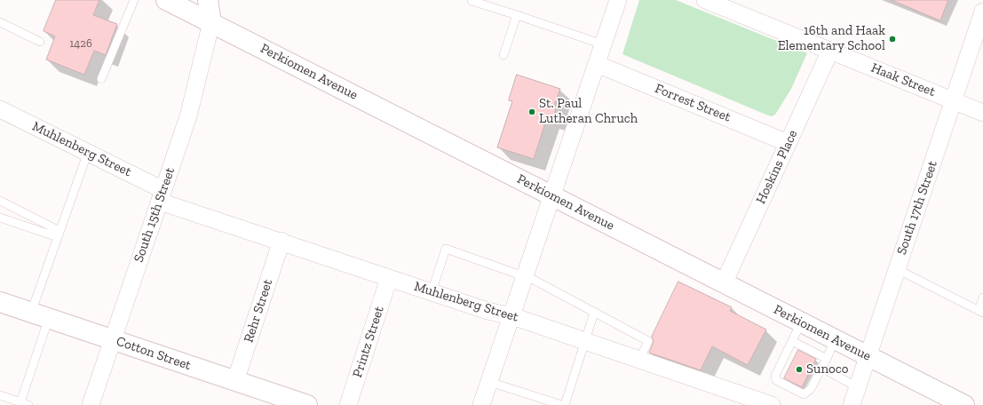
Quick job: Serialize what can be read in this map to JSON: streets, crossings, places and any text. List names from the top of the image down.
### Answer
{
  "streets": {
    "main road": ["Perkiomen Avenue", "Cotton Street"],
    "street": [
      "Haak Street",
      "Forrest Street",
      "Muhlenberg Street",
      "Hoskins Place",
      "South 17th Street",
      "South 15th Street",
      "Rehr Street",
      "Printz Street"
    ]
  },
  "crossings": [
    ["Perkiomen Avenue", "Hoskins Place"],
    ["Perkiomen Avenue", "South 17th Street"],
    ["Perkiomen Avenue", "South 15th Street"],
    ["Haak Street", "Hoskins Place"],
    ["Haak Street", "South 17th Street"],
    ["Forrest Street", "Hoskins Place"],
    ["Muhlenberg Street", "South 15th Street"],
    ["Muhlenberg Street", "Rehr Street"],
    ["Muhlenberg Street", "Printz Street"],
    ["South 15th Street", "Cotton Street"],
    ["Rehr Street", "Cotton Street"]
  ],
  "places": ["16th and Haak Elementary School", "St. Paul Lutheran Chruch", "Sunoco"],
  "house_numbers": ["1426"]
}
